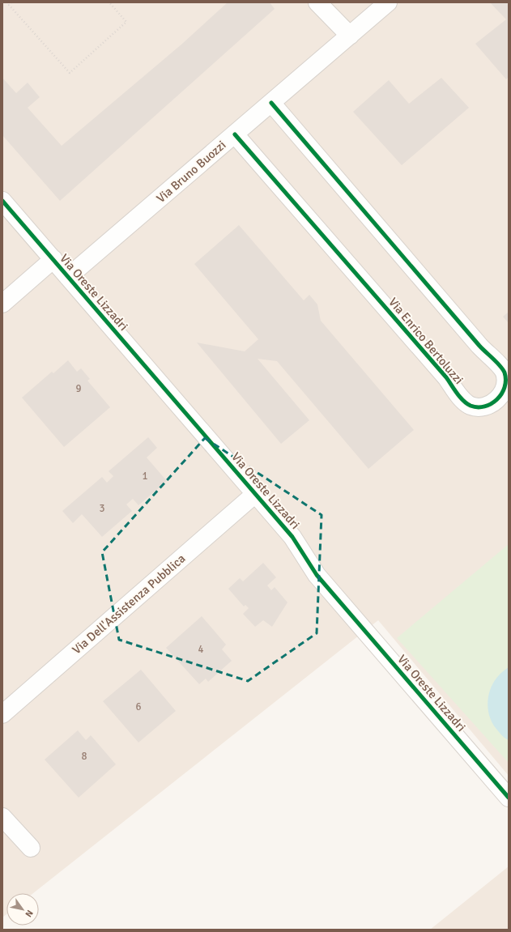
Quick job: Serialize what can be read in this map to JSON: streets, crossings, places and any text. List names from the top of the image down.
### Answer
{
  "streets": {
    "street": [
      "Via Bruno Buozzi",
      "Via Oreste Lizzadri",
      "Via Enrico Bertoluzzi",
      "Via Dell'Assistenza Pubblica"
    ]
  },
  "crossings": [
    ["Via Bruno Buozzi", "Via Oreste Lizzadri"],
    ["Via Bruno Buozzi", "Via Enrico Bertoluzzi"],
    ["Via Oreste Lizzadri", "Via Dell'Assistenza Pubblica"]
  ],
  "house_numbers": [
    "9",
    "1",
    "3",
    "4",
    "6",
    "8"
  ],
  "north": "bottom right"
}
